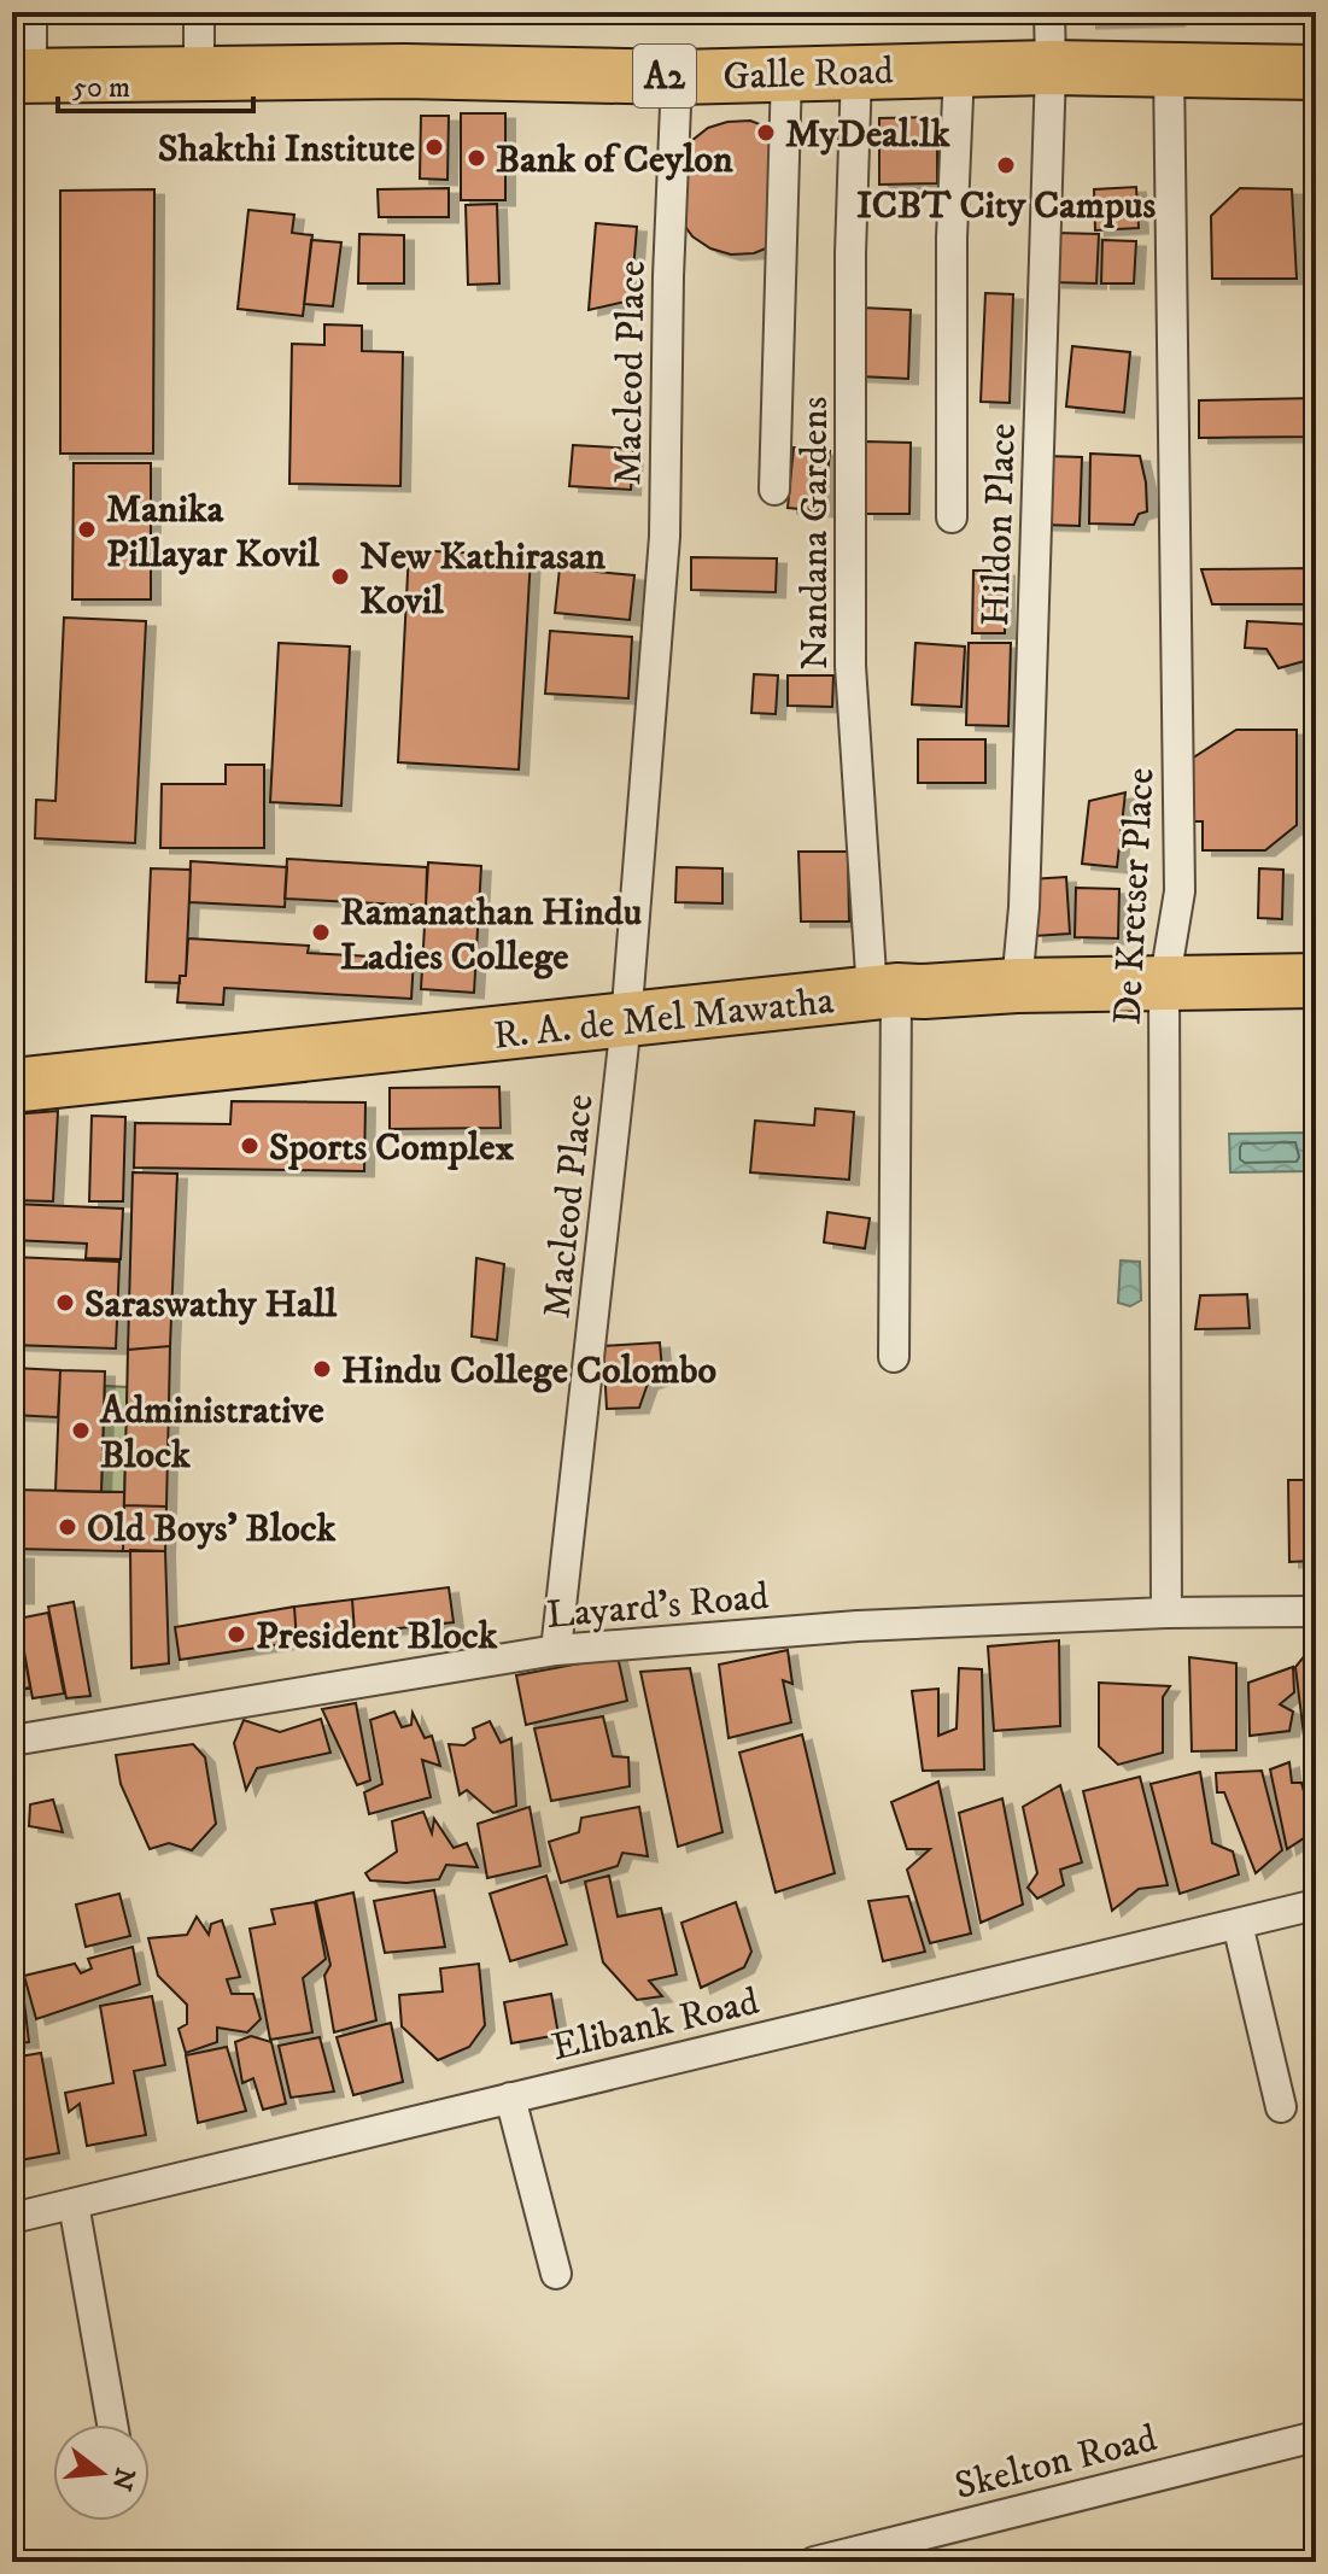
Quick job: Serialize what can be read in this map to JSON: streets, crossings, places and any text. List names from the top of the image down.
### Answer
{
  "streets": {
    "highway": ["Galle Road", "A2", "R. A. de Mel Mawatha"],
    "street": [
      "Macleod Place",
      "Hildon Place",
      "Nandana Gardens",
      "De Kretser Place",
      "Layard's Road",
      "Elibank Road",
      "Skelton Road"
    ]
  },
  "crossings": [
    ["Galle Road", "Macleod Place"],
    ["Galle Road", "Hildon Place"],
    ["Galle Road", "Nandana Gardens"],
    ["Galle Road", "De Kretser Place"],
    ["Macleod Place", "R. A. de Mel Mawatha"],
    ["Macleod Place", "Layard's Road"],
    ["Hildon Place", "R. A. de Mel Mawatha"],
    ["Nandana Gardens", "R. A. de Mel Mawatha"],
    ["De Kretser Place", "R. A. de Mel Mawatha"],
    ["De Kretser Place", "Layard's Road"]
  ],
  "places": [
    "MyDeal.lk",
    "Shakthi Institute",
    "Bank of Ceylon",
    "ICBT City Campus",
    "Manika Pillayar Kovil",
    "New Kathirasan Kovil",
    "Ramanathan Hindu Ladies College",
    "Sports Complex",
    "Saraswathy Hall",
    "Hindu College Colombo",
    "Administrative Block",
    "Old Boys' Block",
    "President Block"
  ],
  "scale_bar": "50 m",
  "north": "right"
}
